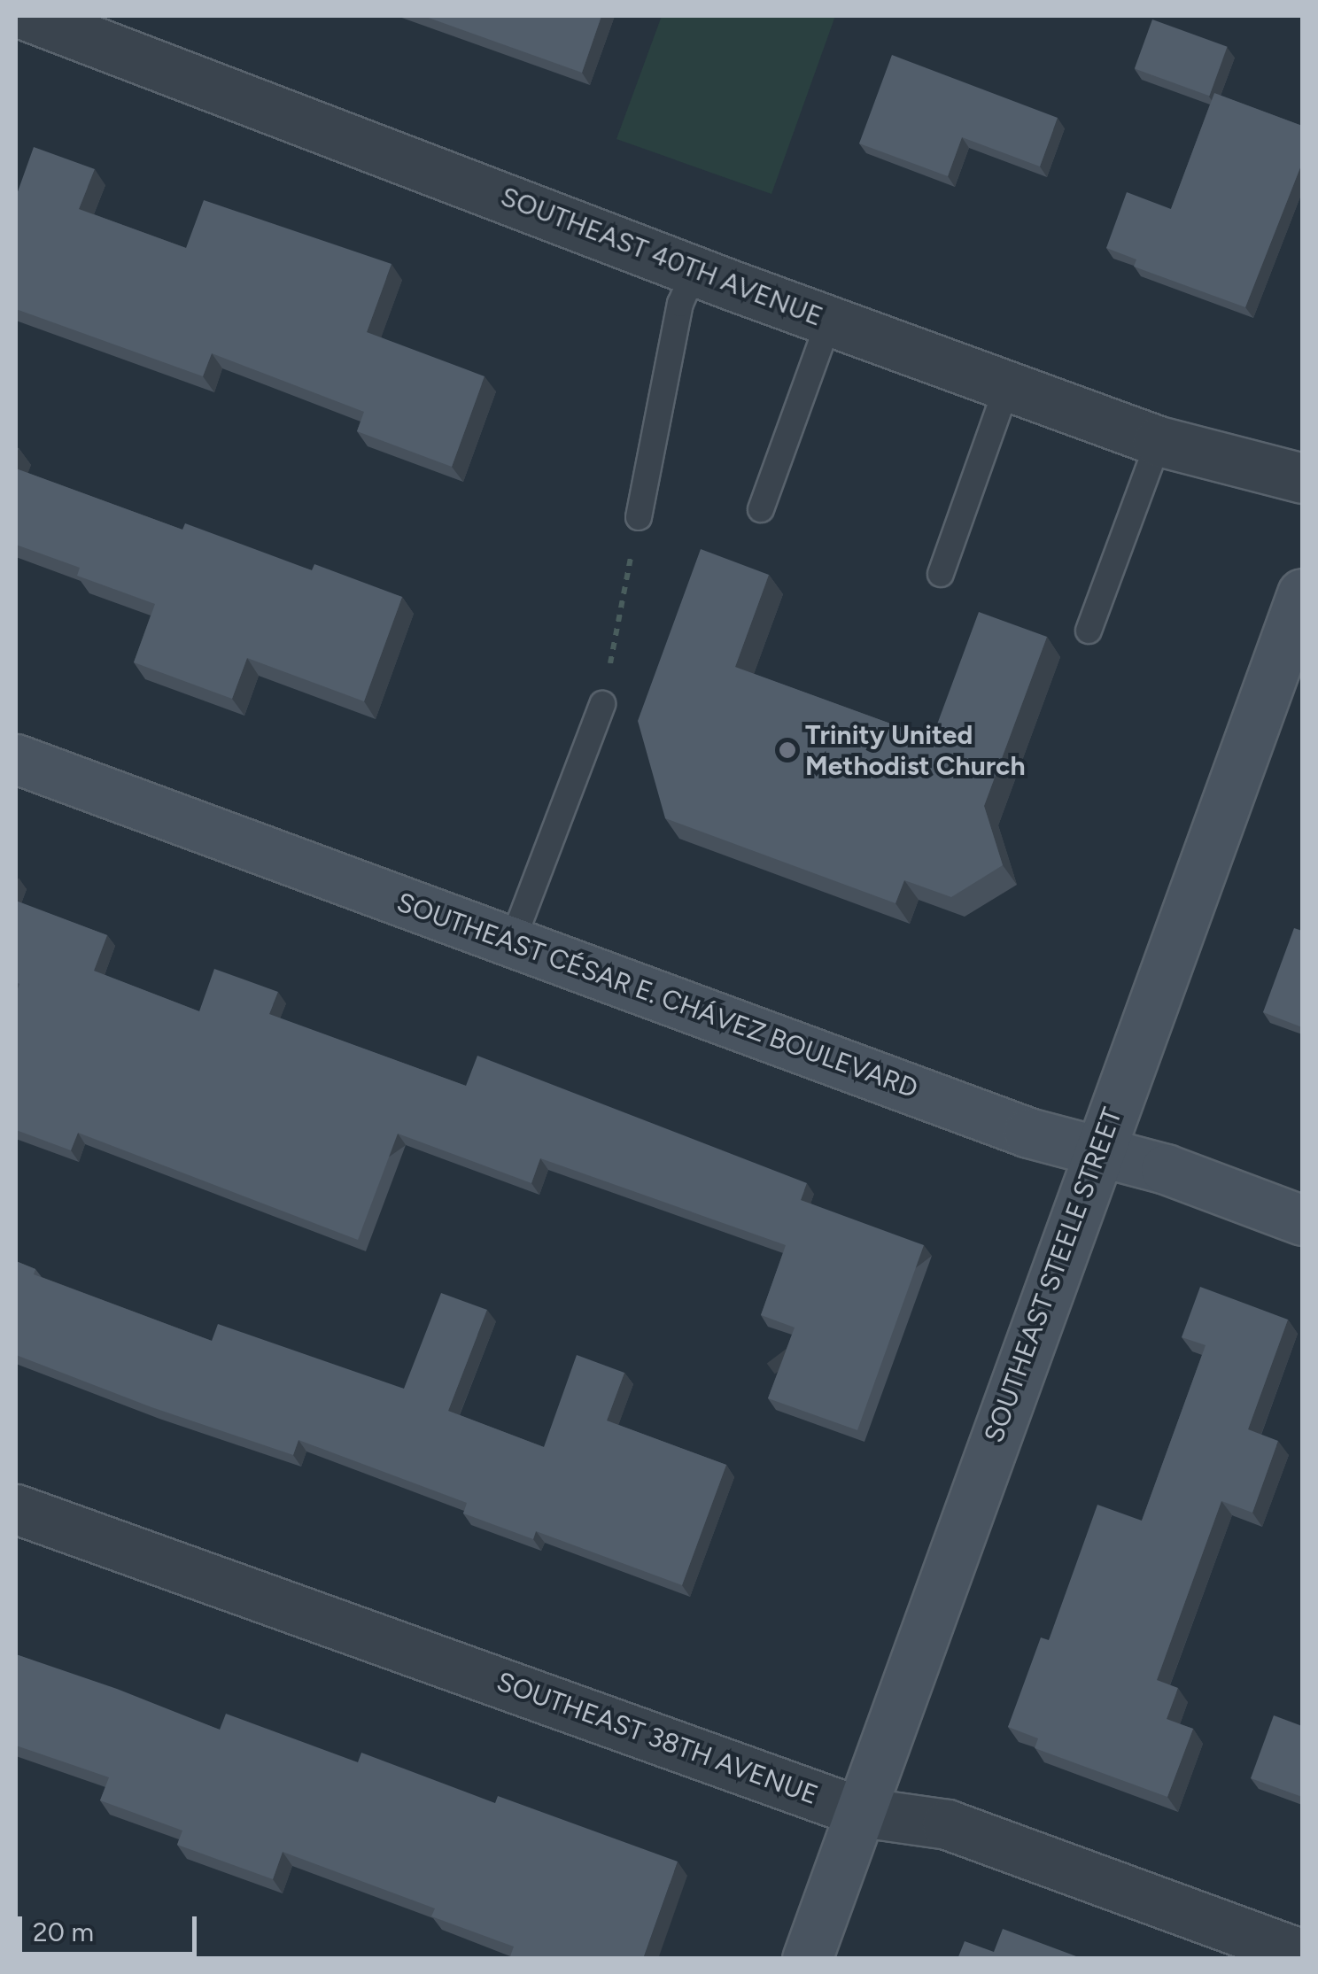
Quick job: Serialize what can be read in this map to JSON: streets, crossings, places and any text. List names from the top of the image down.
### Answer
{
  "streets": {
    "street": [
      "SOUTHEAST 40TH AVENUE",
      "SOUTHEAST CÉSAR E. CHÁVEZ BOULEVARD",
      "SOUTHEAST STEELE STREET",
      "SOUTHEAST 38TH AVENUE"
    ]
  },
  "crossings": [
    ["SOUTHEAST CÉSAR E. CHÁVEZ BOULEVARD", "SOUTHEAST STEELE STREET"],
    ["SOUTHEAST STEELE STREET", "SOUTHEAST 38TH AVENUE"]
  ],
  "places": ["Trinity United Methodist Church"],
  "scale_bar": "20 m"
}
